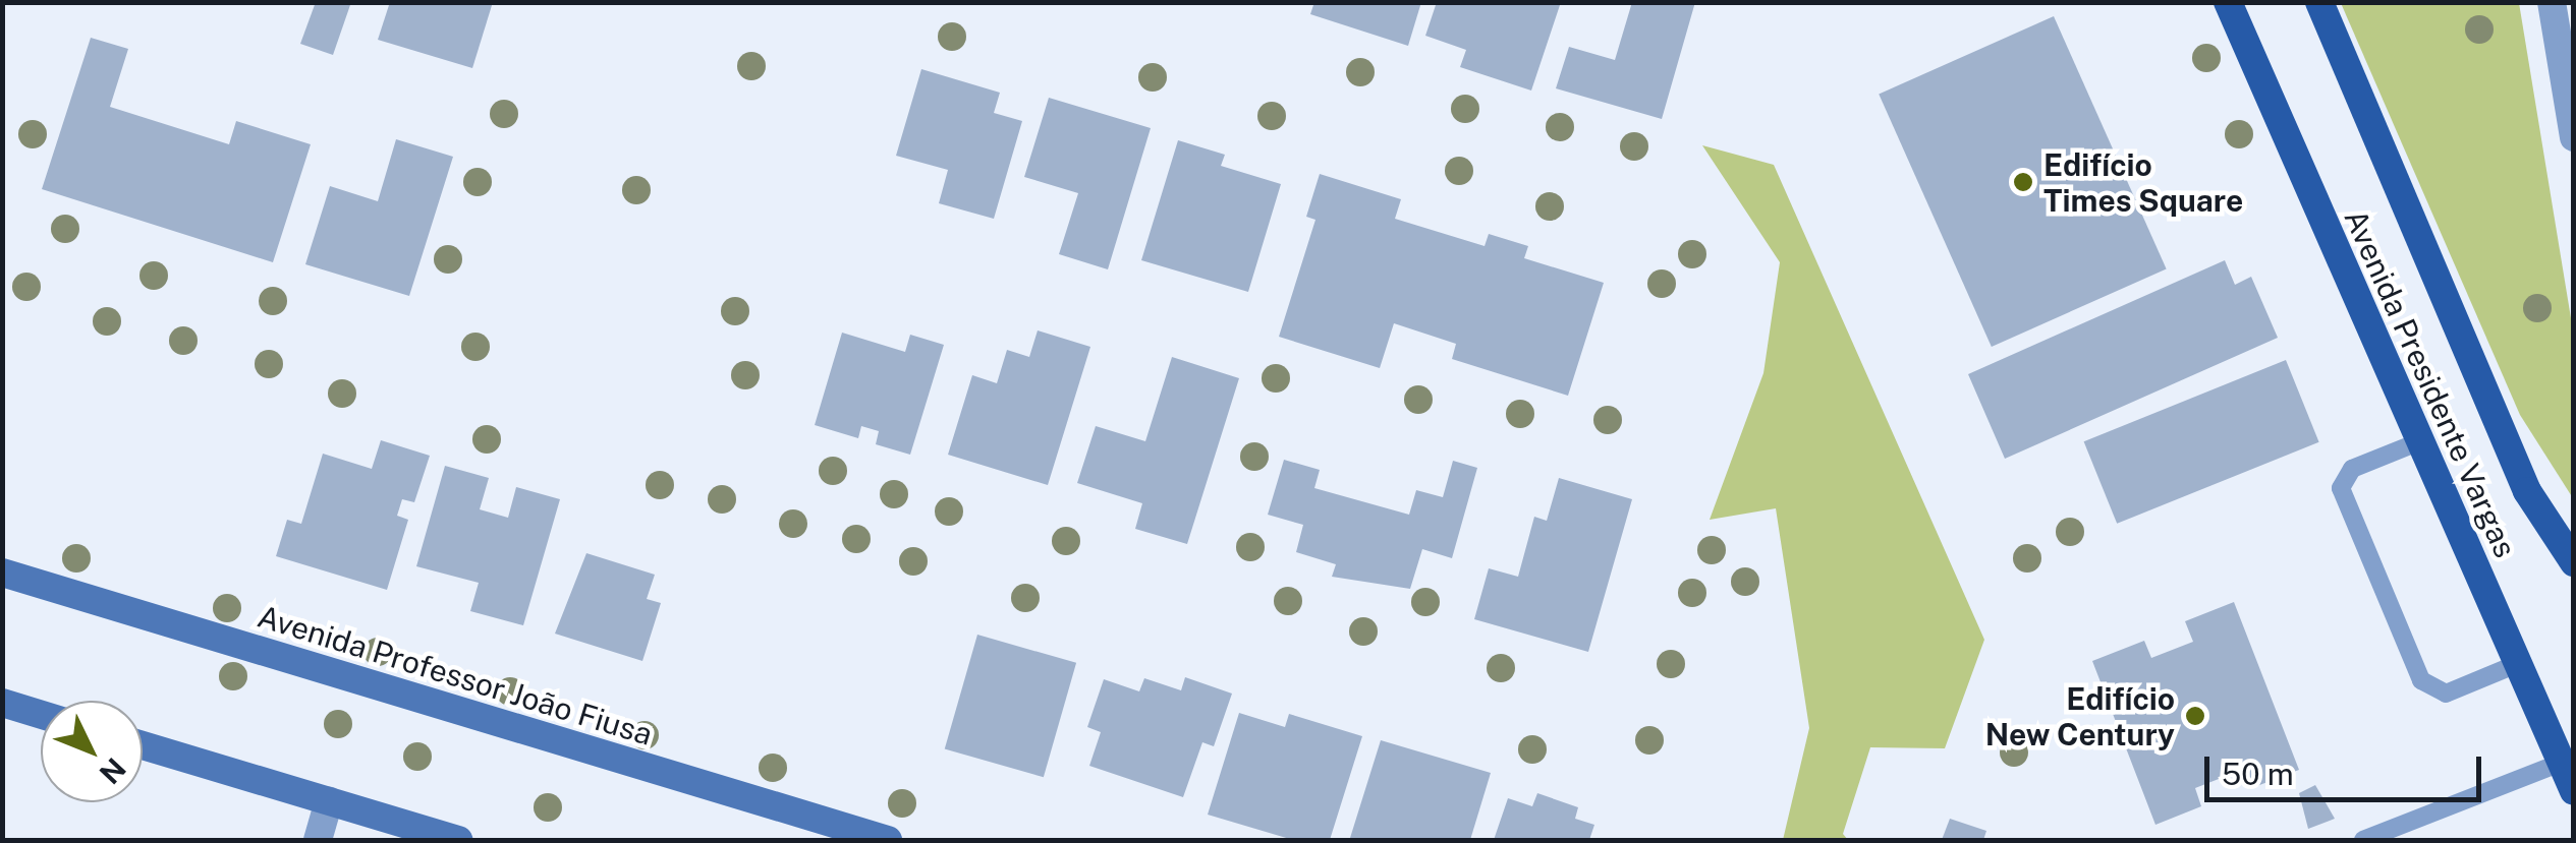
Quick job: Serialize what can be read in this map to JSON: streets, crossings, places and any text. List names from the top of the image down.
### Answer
{
  "streets": {
    "main road": ["Avenida Presidente Vargas", "Avenida Professor João Fiusa"]
  },
  "places": ["Edifício Times Square", "Edifício New Century"],
  "scale_bar": "50 m",
  "north": "bottom right"
}
